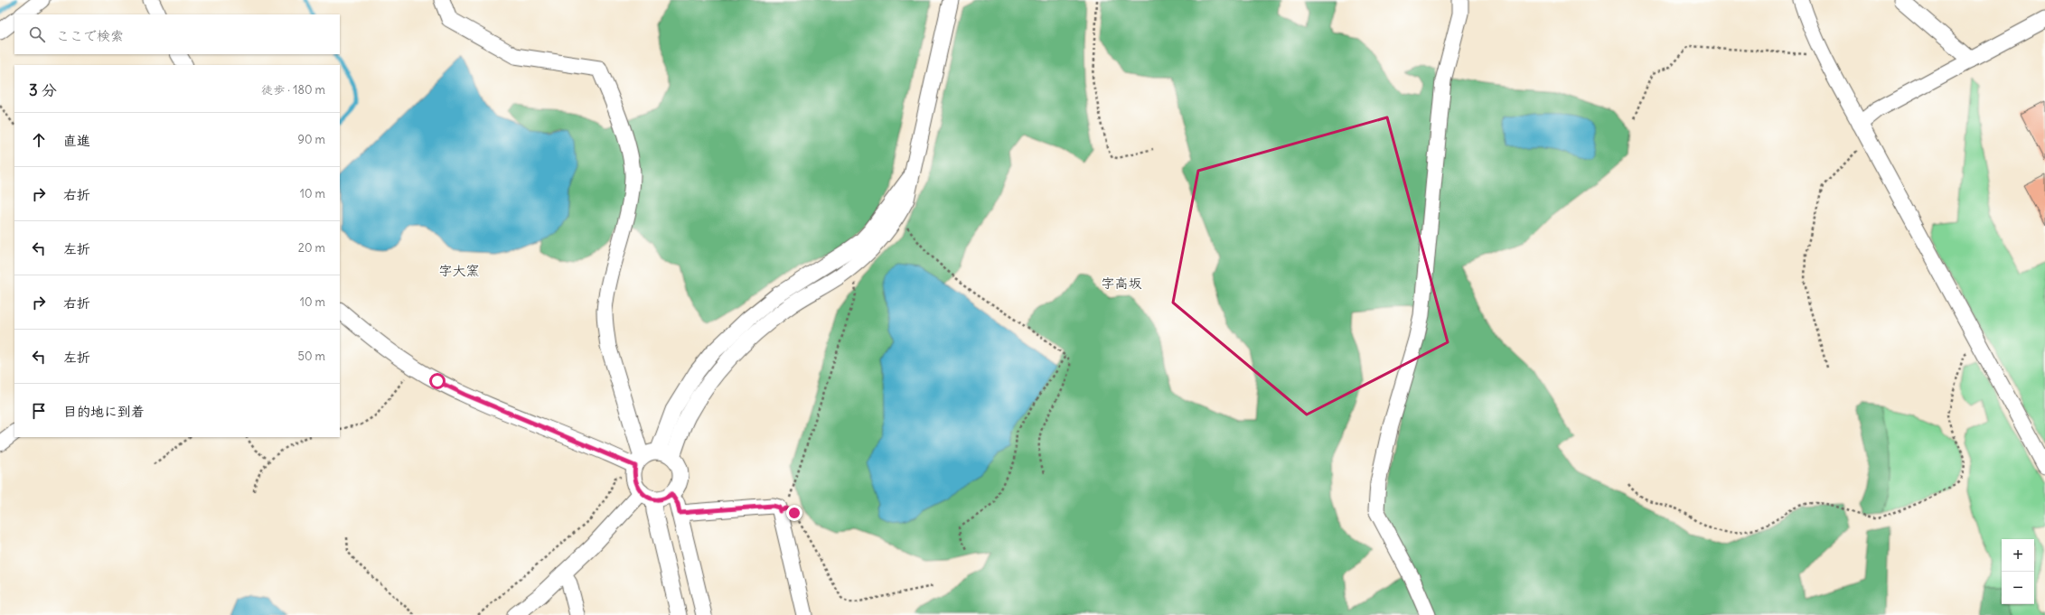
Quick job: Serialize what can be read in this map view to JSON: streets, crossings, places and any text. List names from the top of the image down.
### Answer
{
  "districts": ["字大窯", "字高坂"],
  "page": {
    "search": "ここで検索",
    "heading": ["3 分", "徒歩 · 180 m"],
    "list": [
      ["直進", "90 m"],
      ["右折", "10 m"],
      ["左折", "20 m"],
      ["右折", "10 m"],
      ["左折", "50 m"],
      "目的地に到着"
    ],
    "map_buttons": ["+", "−"]
  }
}
